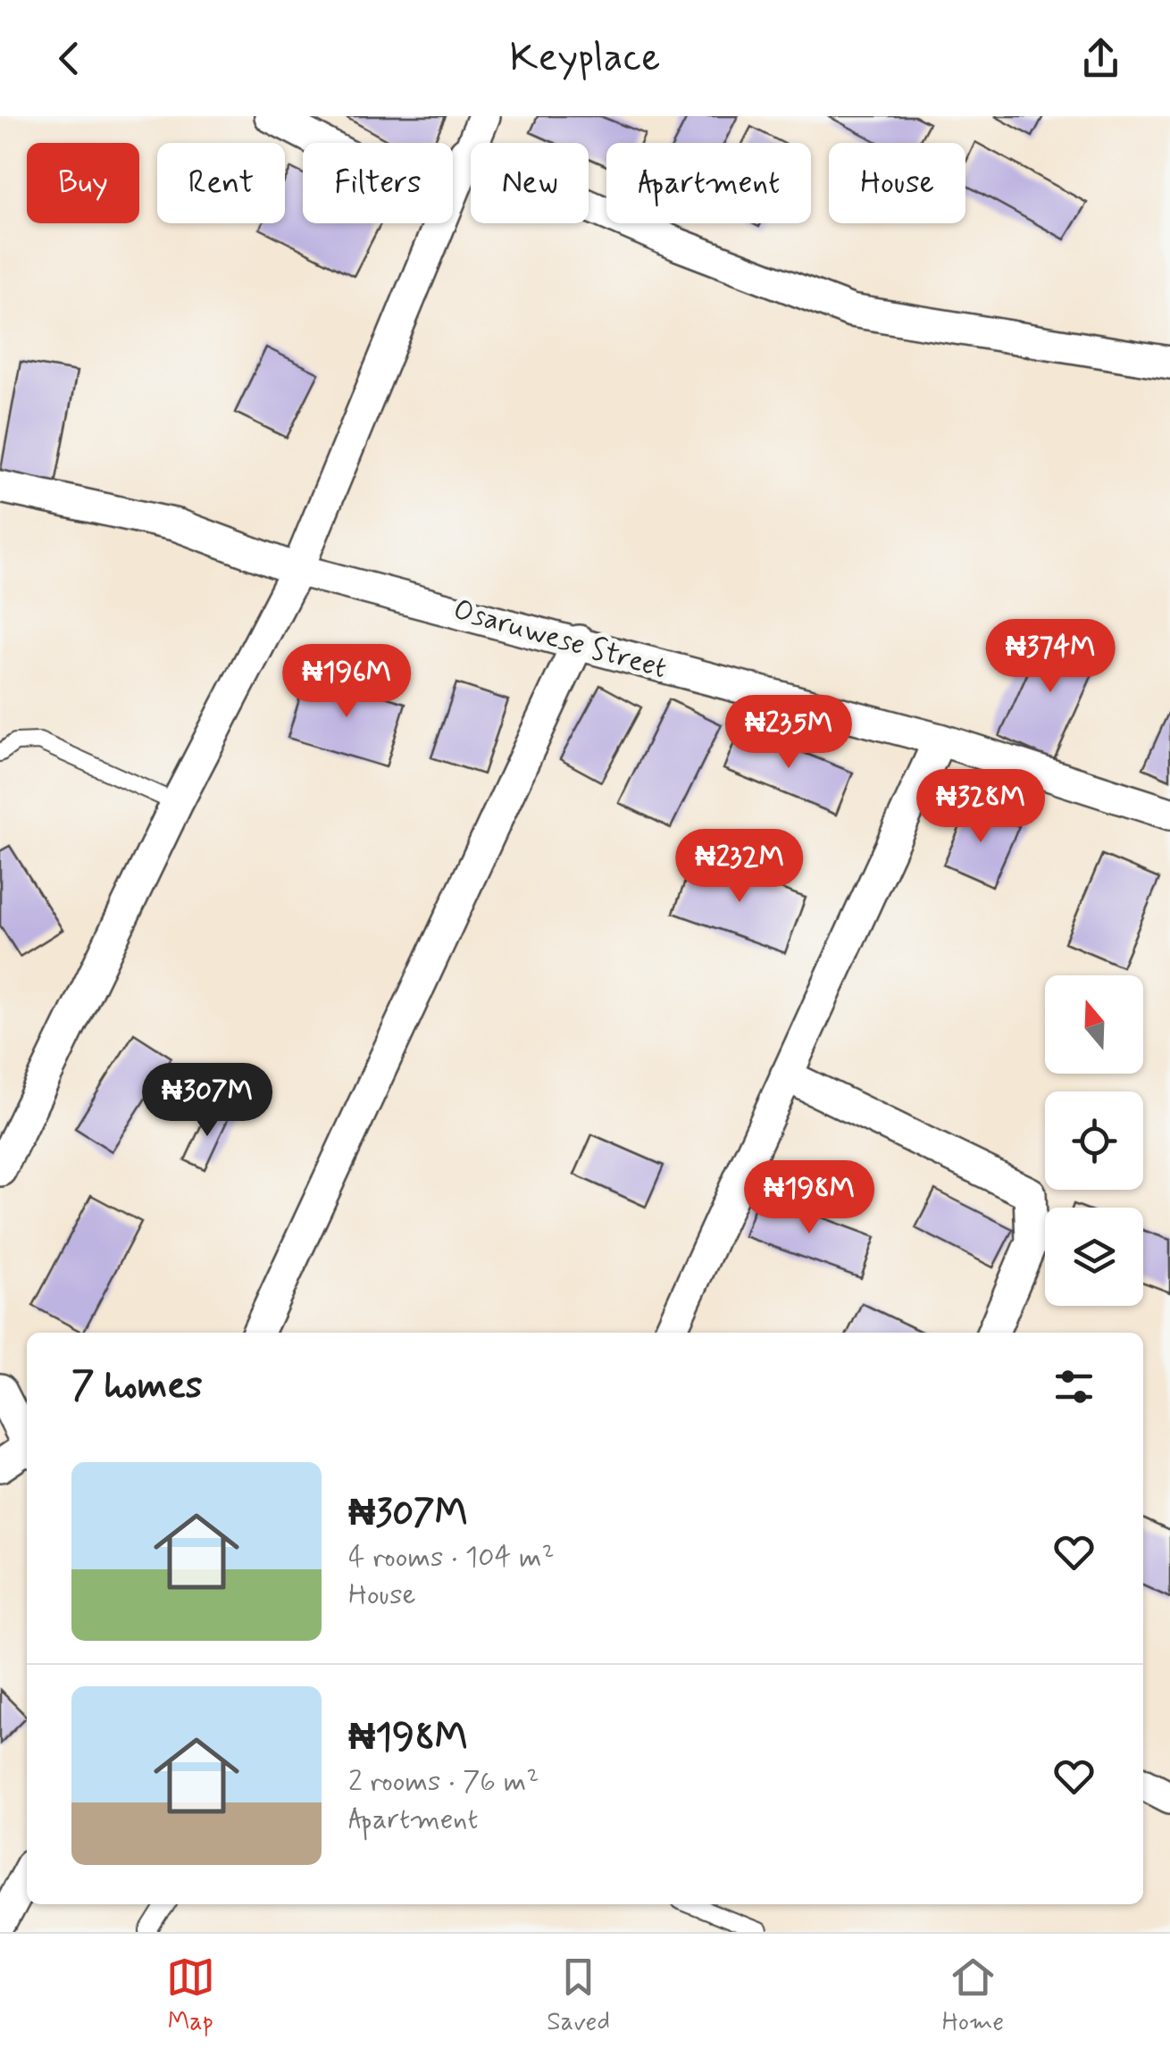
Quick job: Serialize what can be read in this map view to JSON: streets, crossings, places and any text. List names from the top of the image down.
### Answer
{
  "streets": {
    "street": ["Osaruwese Street"]
  },
  "north": "top",
  "page": {
    "header": "Keyplace",
    "chip": [
      "Buy",
      "Rent",
      "Filters",
      "New",
      "Apartment",
      "House"
    ],
    "price": [
      "₦374M",
      "₦196M",
      "₦235M",
      "₦328M",
      "₦232M",
      "₦307M",
      "₦198M"
    ],
    "heading": "7 homes",
    "list": [
      {
        "name": "₦307M",
        "note": "4 rooms · 104 m² · House"
      },
      {
        "name": "₦198M",
        "note": "2 rooms · 76 m² · Apartment"
      }
    ],
    "tabs": ["Map", "Saved", "Home"]
  }
}
